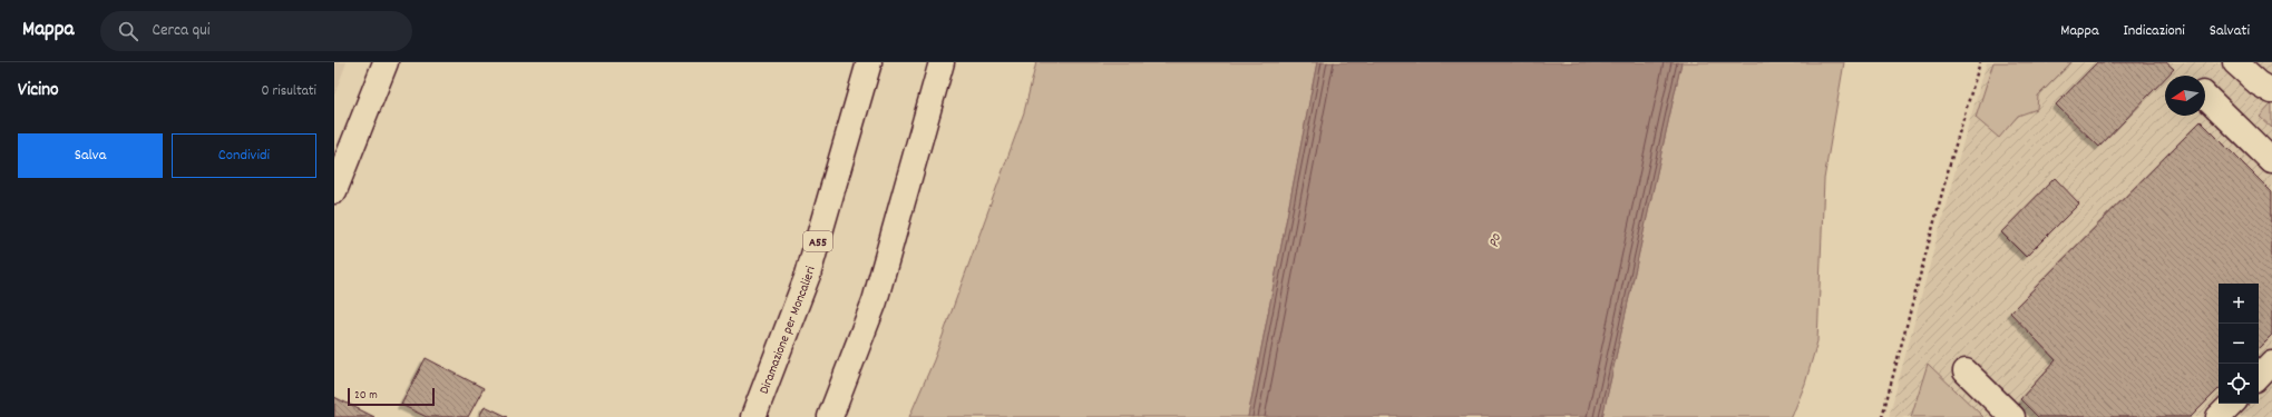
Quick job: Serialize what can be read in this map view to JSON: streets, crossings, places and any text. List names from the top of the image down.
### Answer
{
  "streets": {
    "main road": ["A55", "Diramazione per Moncalieri"]
  },
  "water": ["Po"],
  "scale_bar": "20 m",
  "north": "left",
  "page": {
    "header": "Mappa",
    "search": "Cerca qui",
    "nav": ["Mappa", "Indicazioni", "Salvati"],
    "heading": ["Vicino", "0 risultati"],
    "buttons": ["Salva", "Condividi"],
    "map_buttons": ["+", "−"],
    "scale": "20 m"
  }
}
